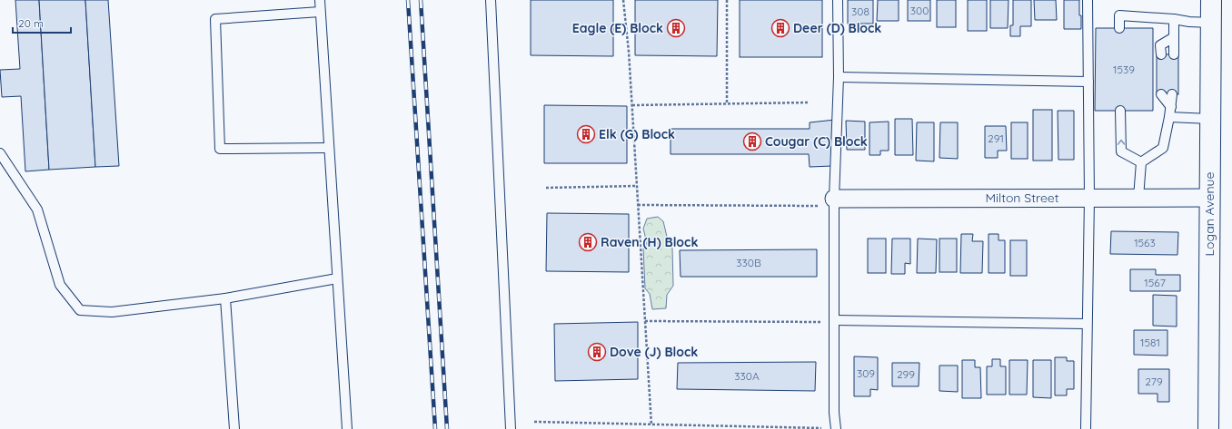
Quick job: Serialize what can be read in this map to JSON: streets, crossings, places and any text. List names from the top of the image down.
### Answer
{
  "streets": {
    "main road": ["Logan Avenue"],
    "street": ["Milton Street"]
  },
  "crossings": [
    ["Milton Street", "Logan Avenue"]
  ],
  "places": {
    "building": [
      "Eagle (E) Block",
      "Deer (D) Block",
      "Elk (G) Block",
      "Cougar (C) Block",
      "Raven (H) Block",
      "Dove (J) Block"
    ]
  },
  "house_numbers": [
    "300",
    "308",
    "1539",
    "291",
    "1563",
    "330B",
    "1567",
    "1581",
    "309",
    "299",
    "330A",
    "279"
  ],
  "scale_bar": "20 m"
}
